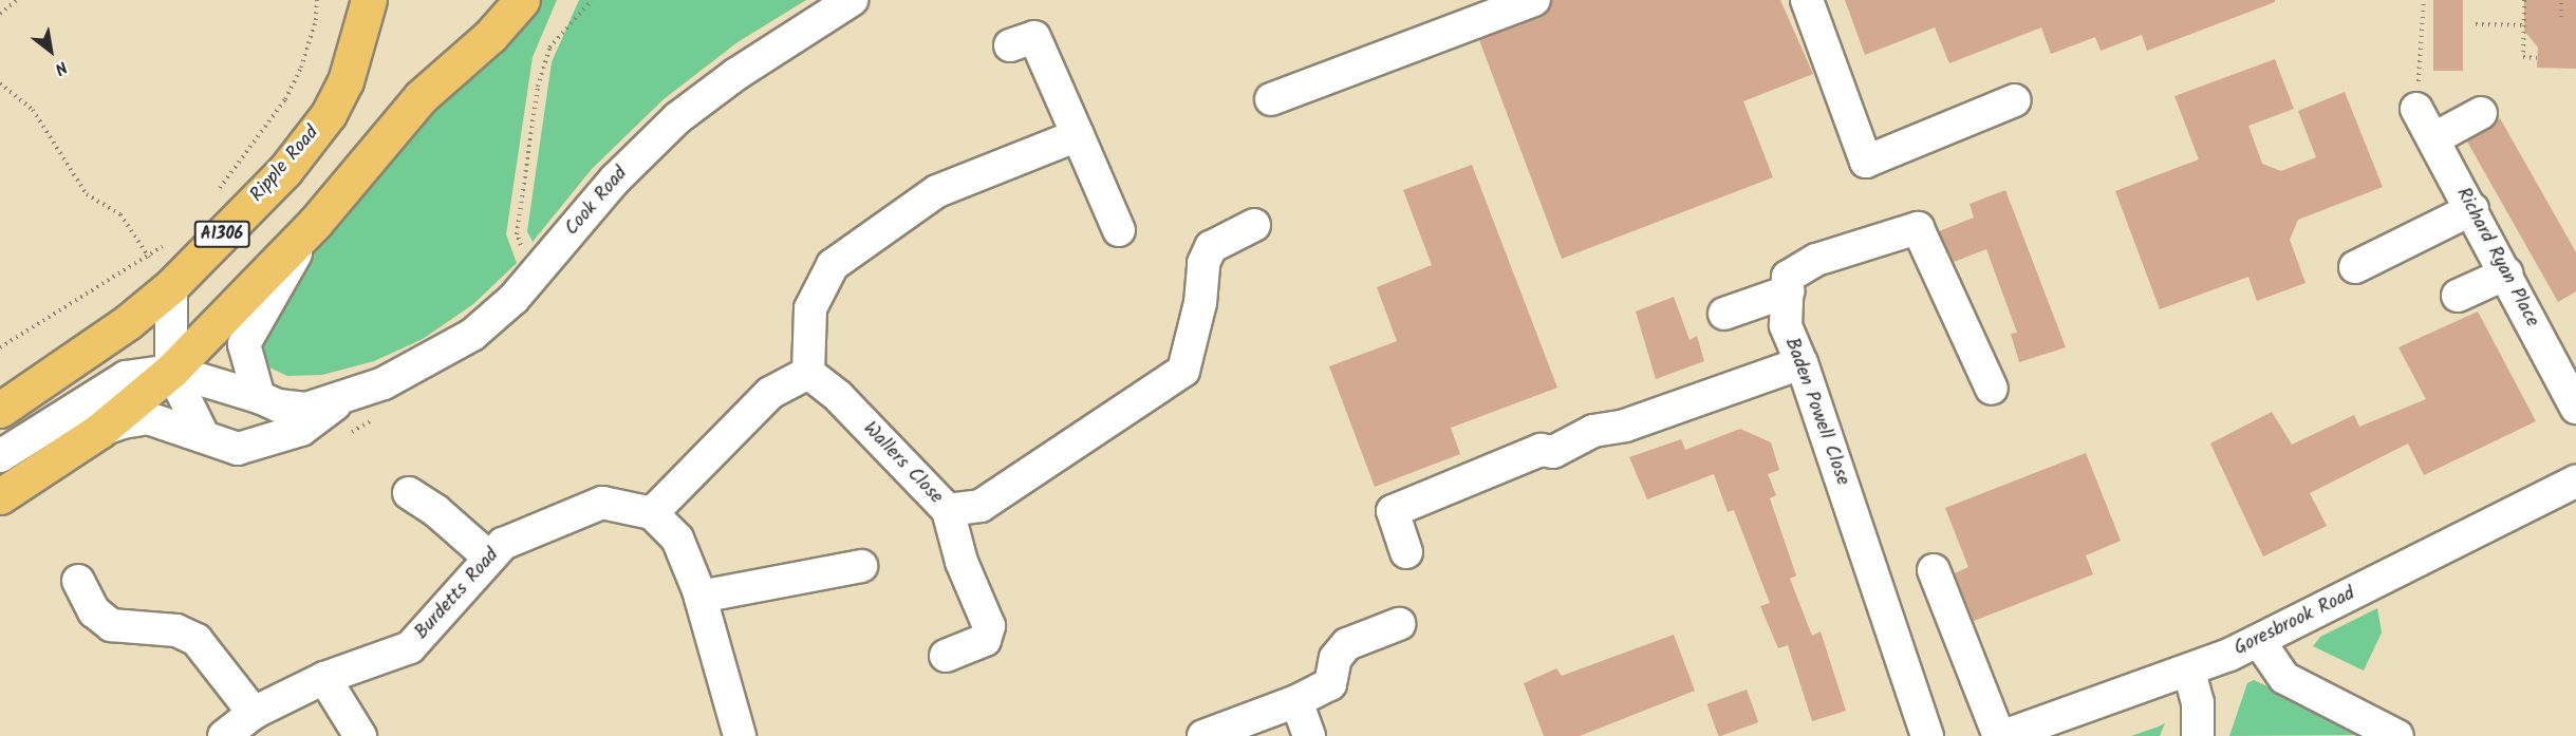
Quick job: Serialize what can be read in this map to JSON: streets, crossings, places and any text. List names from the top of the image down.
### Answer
{
  "streets": {
    "main road": ["Ripple Road", "A1306"],
    "street": [
      "Cook Road",
      "Richard Ryan Place",
      "Baden Powell Close",
      "Wallers Close",
      "Burdetts Road",
      "Goresbrook Road"
    ]
  },
  "north": "bottom right"
}
